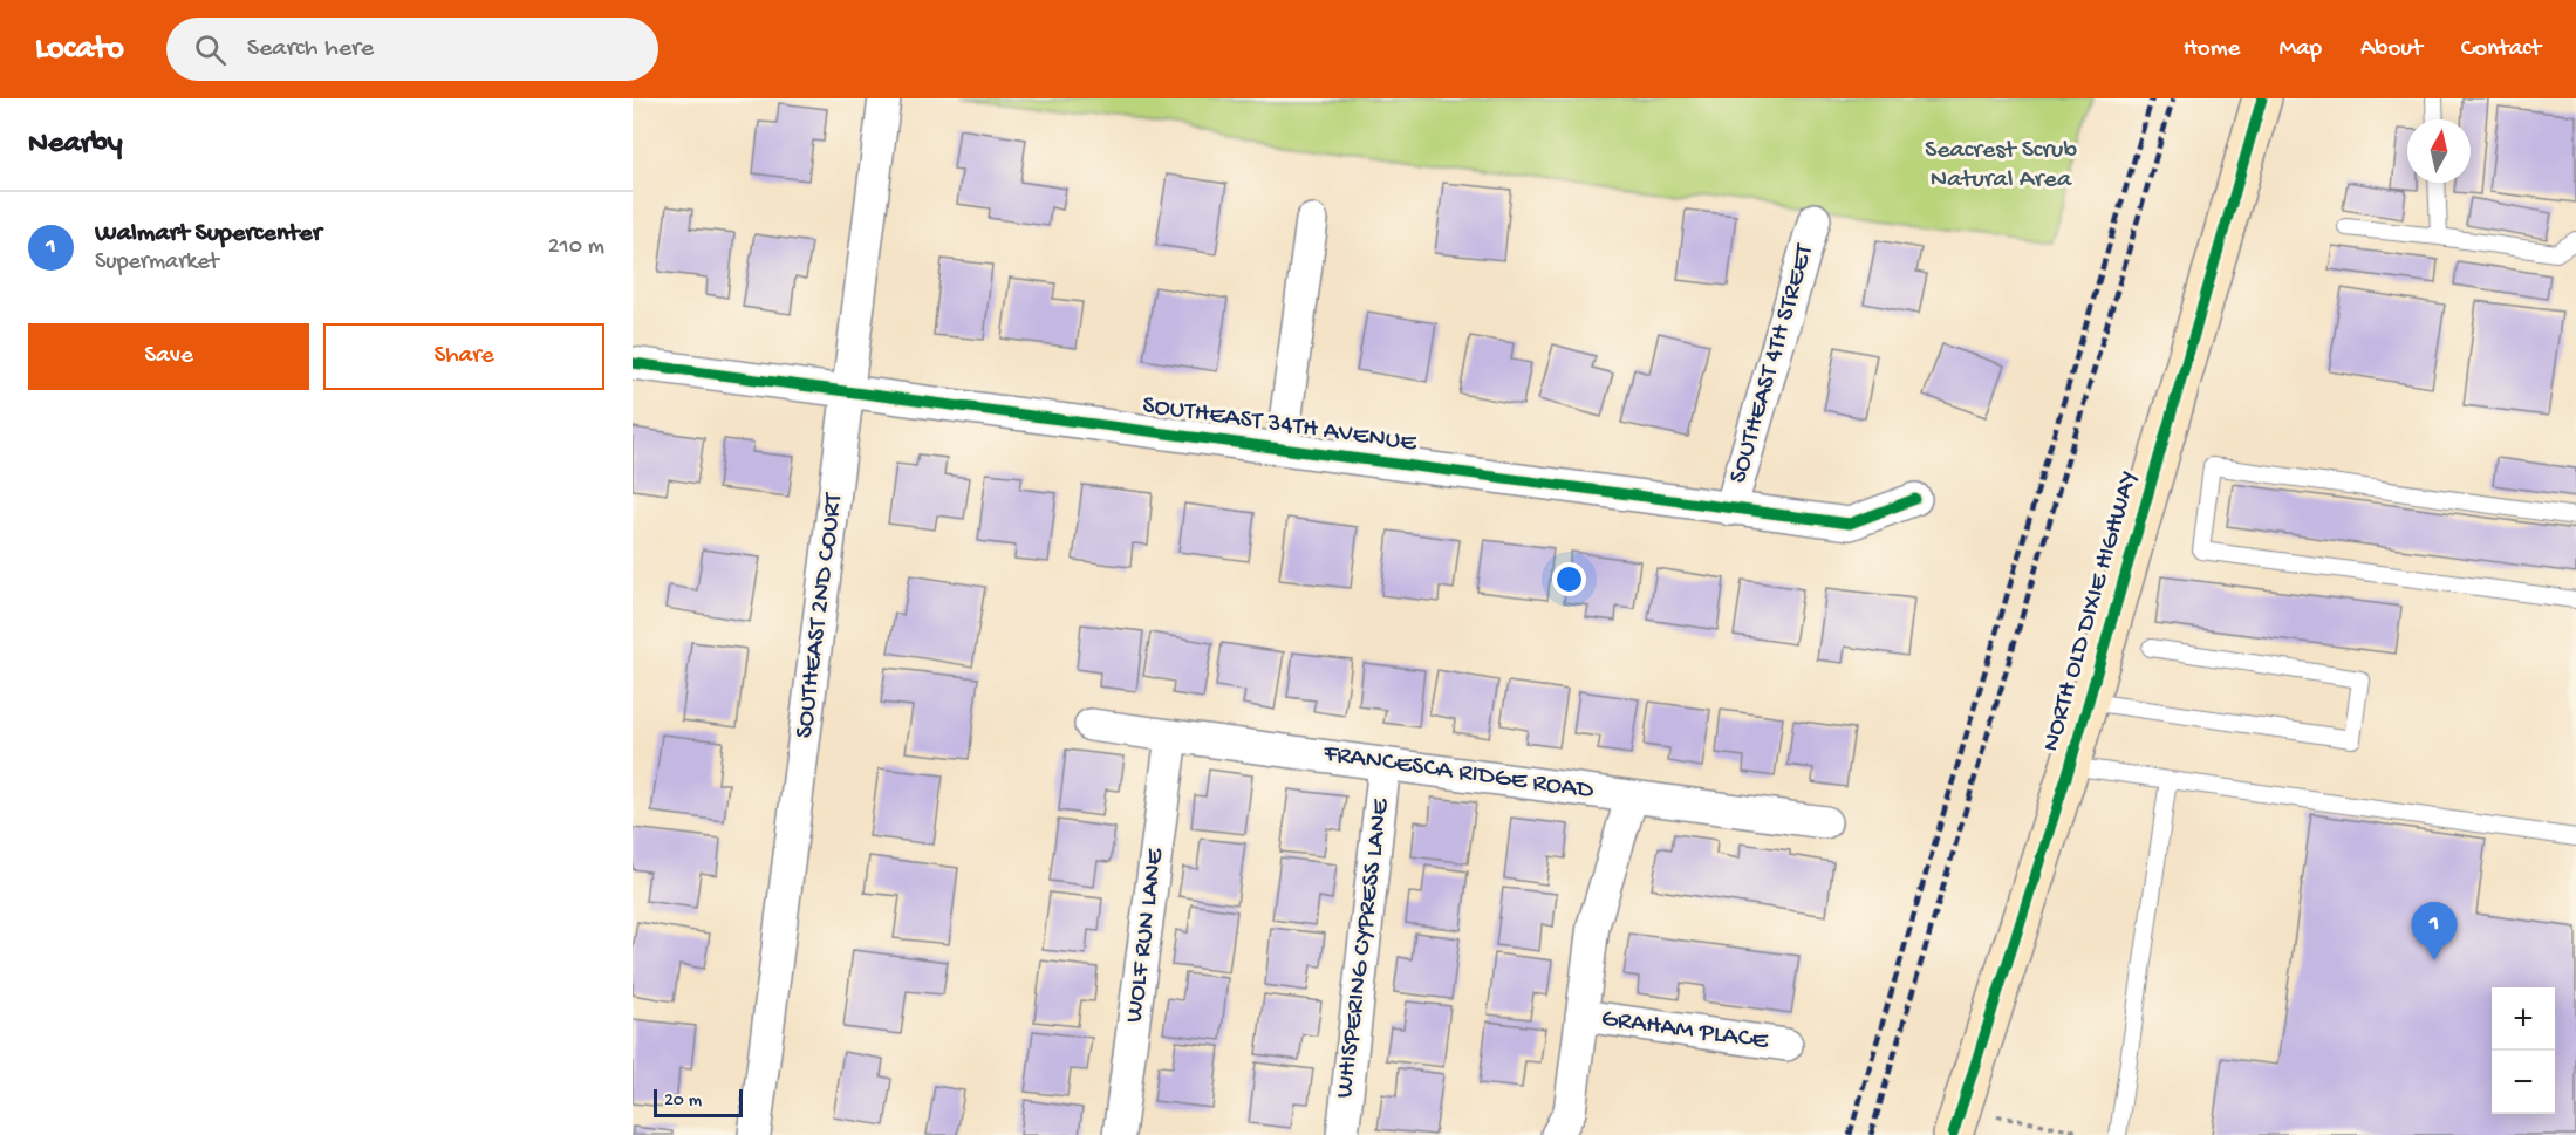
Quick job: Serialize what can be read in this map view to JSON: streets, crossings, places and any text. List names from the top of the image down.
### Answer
{
  "streets": {
    "street": [
      "SOUTHEAST 4TH STREET",
      "SOUTHEAST 34TH AVENUE",
      "NORTH OLD DIXIE HIGHWAY",
      "SOUTHEAST 2ND COURT",
      "FRANCESCA RIDGE ROAD",
      "WOLF RUN LANE",
      "WHISPERING CYPRESS LANE",
      "GRAHAM PLACE"
    ]
  },
  "crossings": [
    ["SOUTHEAST 4TH STREET", "SOUTHEAST 34TH AVENUE"],
    ["SOUTHEAST 34TH AVENUE", "SOUTHEAST 2ND COURT"],
    ["FRANCESCA RIDGE ROAD", "WOLF RUN LANE"],
    ["FRANCESCA RIDGE ROAD", "WHISPERING CYPRESS LANE"]
  ],
  "parks": ["Seacrest Scrub Natural Area"],
  "scale_bar": "20 m",
  "north": "top",
  "page": {
    "header": "Locato",
    "search": "Search here",
    "nav": [
      "Home",
      "Map",
      "About",
      "Contact"
    ],
    "heading": "Nearby",
    "list": [
      {
        "mark": "1",
        "name": "Walmart Supercenter",
        "note": "Supermarket",
        "value": "210 m"
      }
    ],
    "buttons": ["Save", "Share"],
    "pins": "1",
    "map_buttons": ["+", "−"],
    "scale": "20 m"
  }
}
